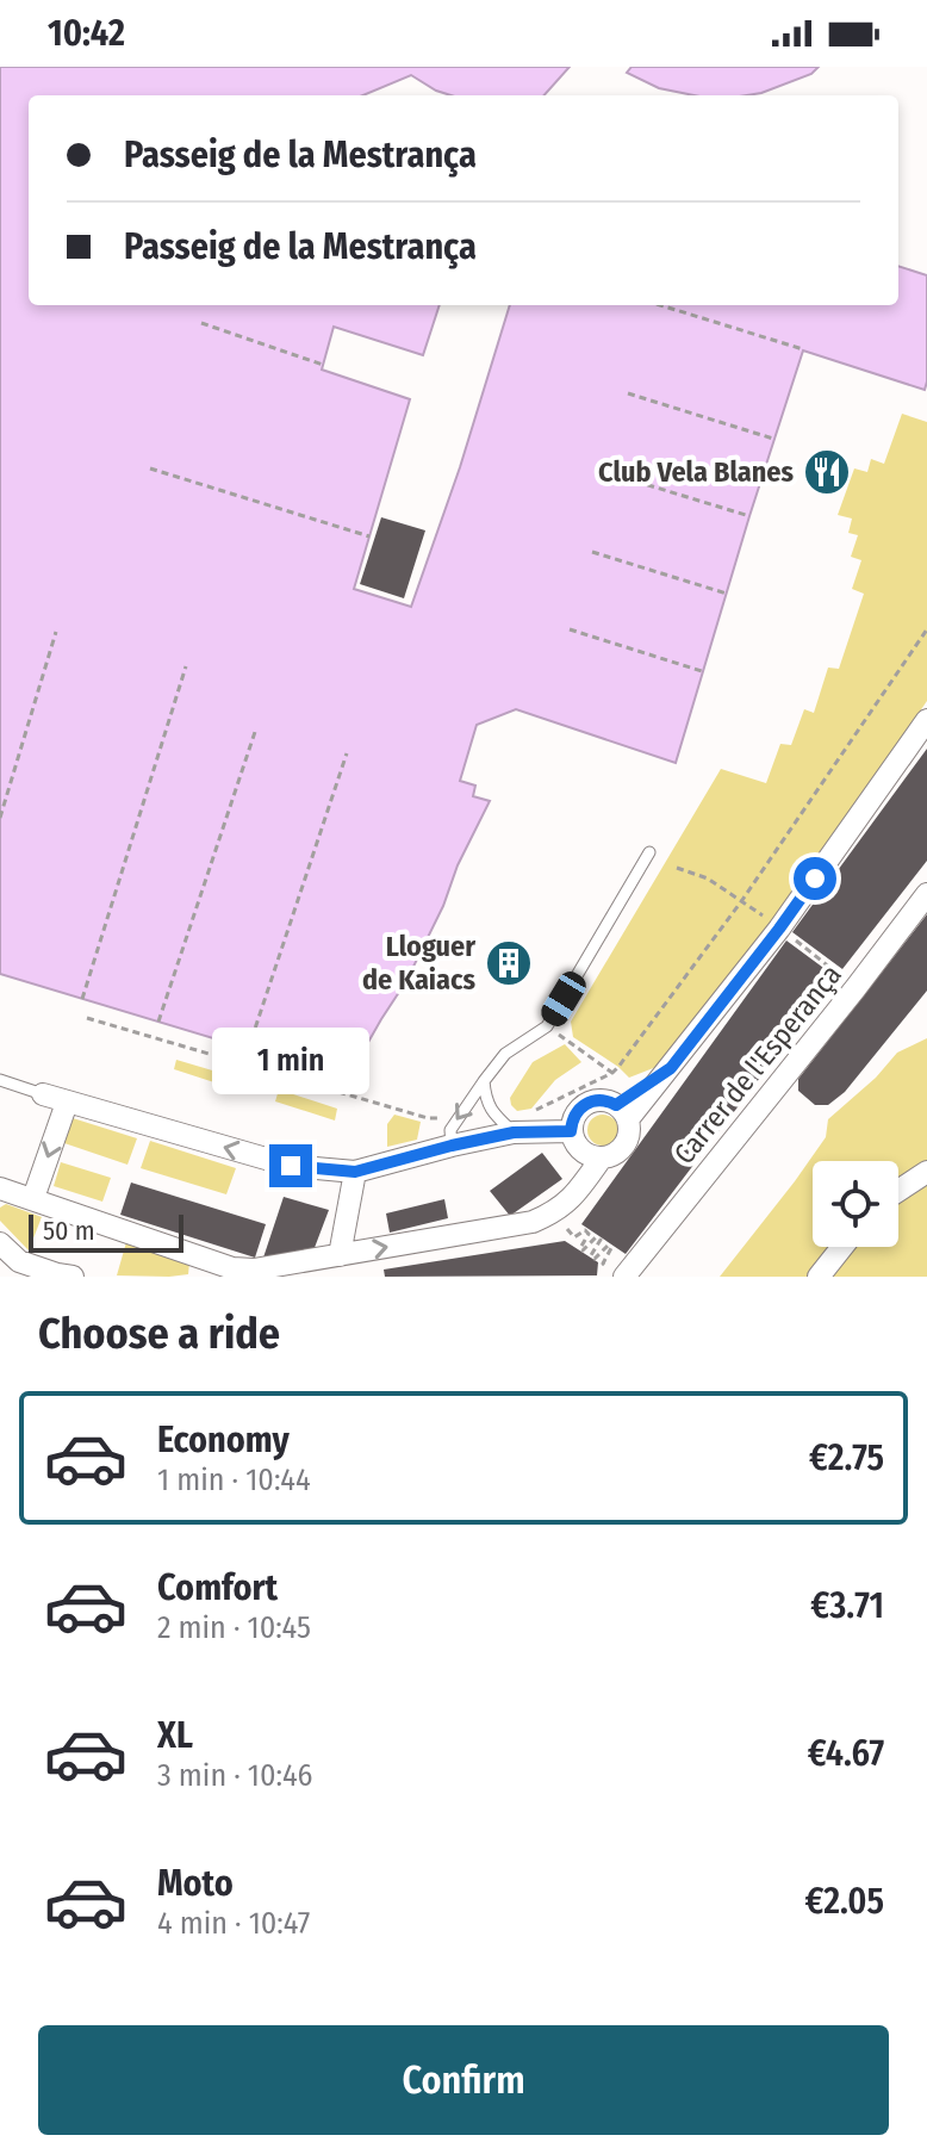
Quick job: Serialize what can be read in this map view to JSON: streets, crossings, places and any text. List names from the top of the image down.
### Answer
{
  "streets": {
    "street": ["Carrer de l'Esperança"]
  },
  "places": {
    "restaurant": ["Club Vela Blanes"],
    "building": ["Lloguer de Kaiacs"]
  },
  "scale_bar": "50 m",
  "page": {
    "status": "10:42",
    "banner": ["Passeig de la Mestrança", "Passeig de la Mestrança"],
    "bubble": "1 min",
    "scale": "50 m",
    "heading": "Choose a ride",
    "list": [
      {
        "name": "Economy",
        "note": "1 min · 10:44",
        "value": "€2.75"
      },
      {
        "name": "Comfort",
        "note": "2 min · 10:45",
        "value": "€3.71"
      },
      {
        "name": "XL",
        "note": "3 min · 10:46",
        "value": "€4.67"
      },
      {
        "name": "Moto",
        "note": "4 min · 10:47",
        "value": "€2.05"
      }
    ],
    "buttons": "Confirm"
  }
}
